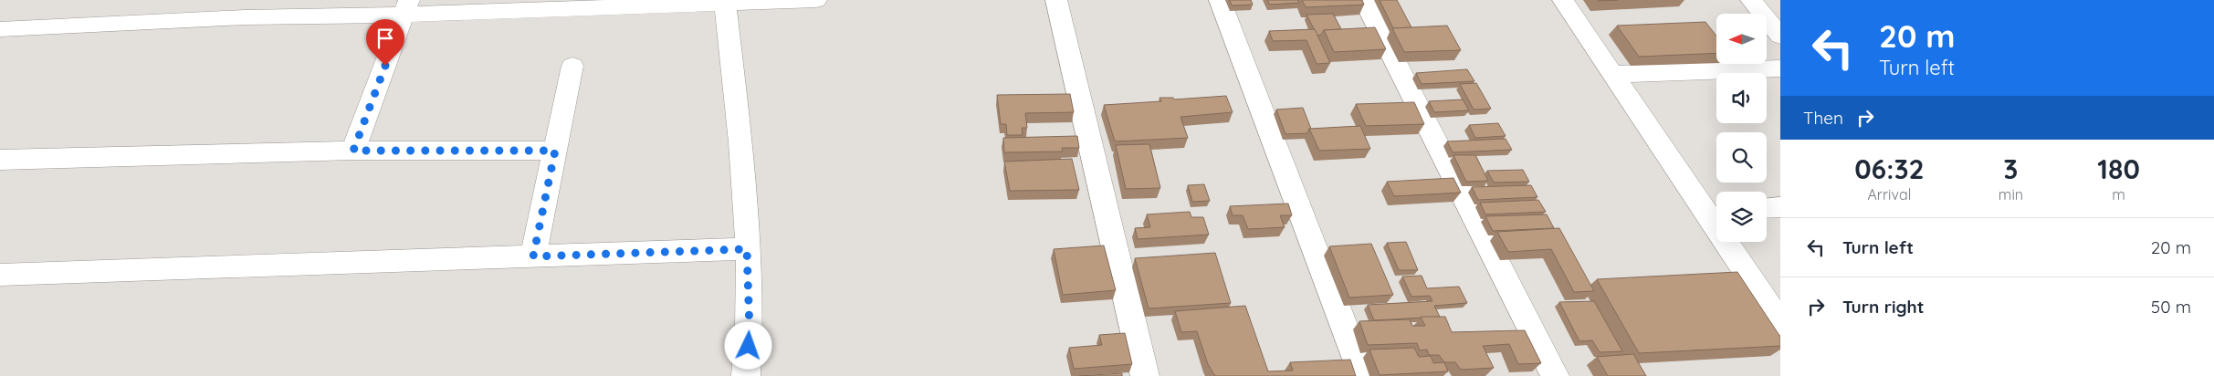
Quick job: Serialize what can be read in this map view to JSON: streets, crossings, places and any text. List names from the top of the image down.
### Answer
{
  "north": "left",
  "page": {
    "turn": ["20 m", "Turn left"],
    "then": "Then",
    "eta": [
      "06:32",
      "Arrival",
      "3",
      "min",
      "180",
      "m"
    ],
    "list": [
      {
        "name": "Turn left",
        "value": "20 m"
      },
      {
        "name": "Turn right",
        "value": "50 m"
      }
    ]
  }
}
